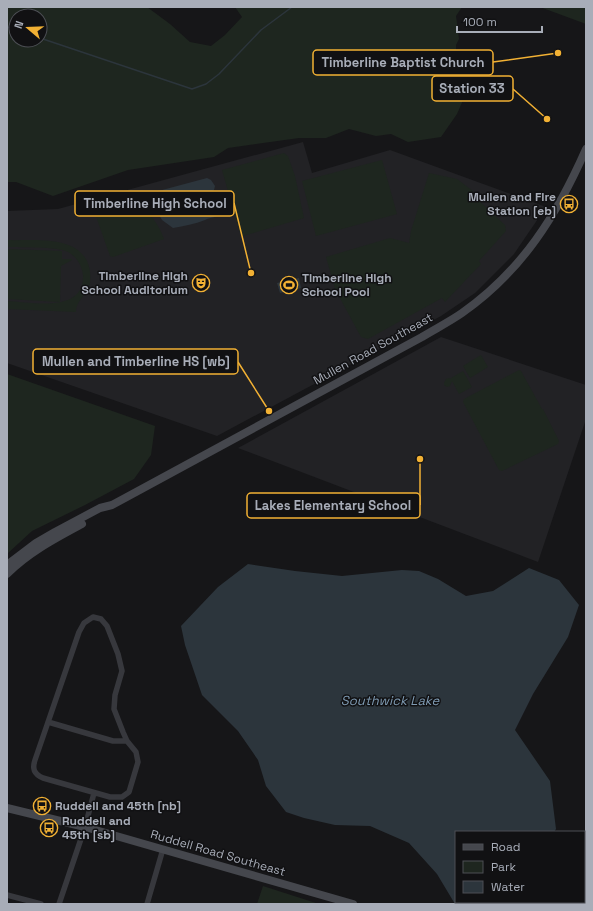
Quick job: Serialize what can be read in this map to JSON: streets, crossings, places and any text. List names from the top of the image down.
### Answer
{
  "streets": {
    "street": ["Mullen Road Southeast", "Ruddell Road Southeast"]
  },
  "water": ["Southwick Lake"],
  "places": {
    "other": [
      "Timberline Baptist Church",
      "Station 33",
      "Timberline High School",
      "Mullen and Timberline HS [wb]",
      "Lakes Elementary School"
    ],
    "bus stop": ["Mullen and Fire Station [eb]", "Ruddell and 45th [nb]", "Ruddell and 45th [sb]"],
    "theatre": ["Timberline High School Auditorium"],
    "sports": ["Timberline High School Pool"]
  },
  "legend": ["Road", "Park", "Water"],
  "scale_bar": "100 m",
  "north": "left"
}
